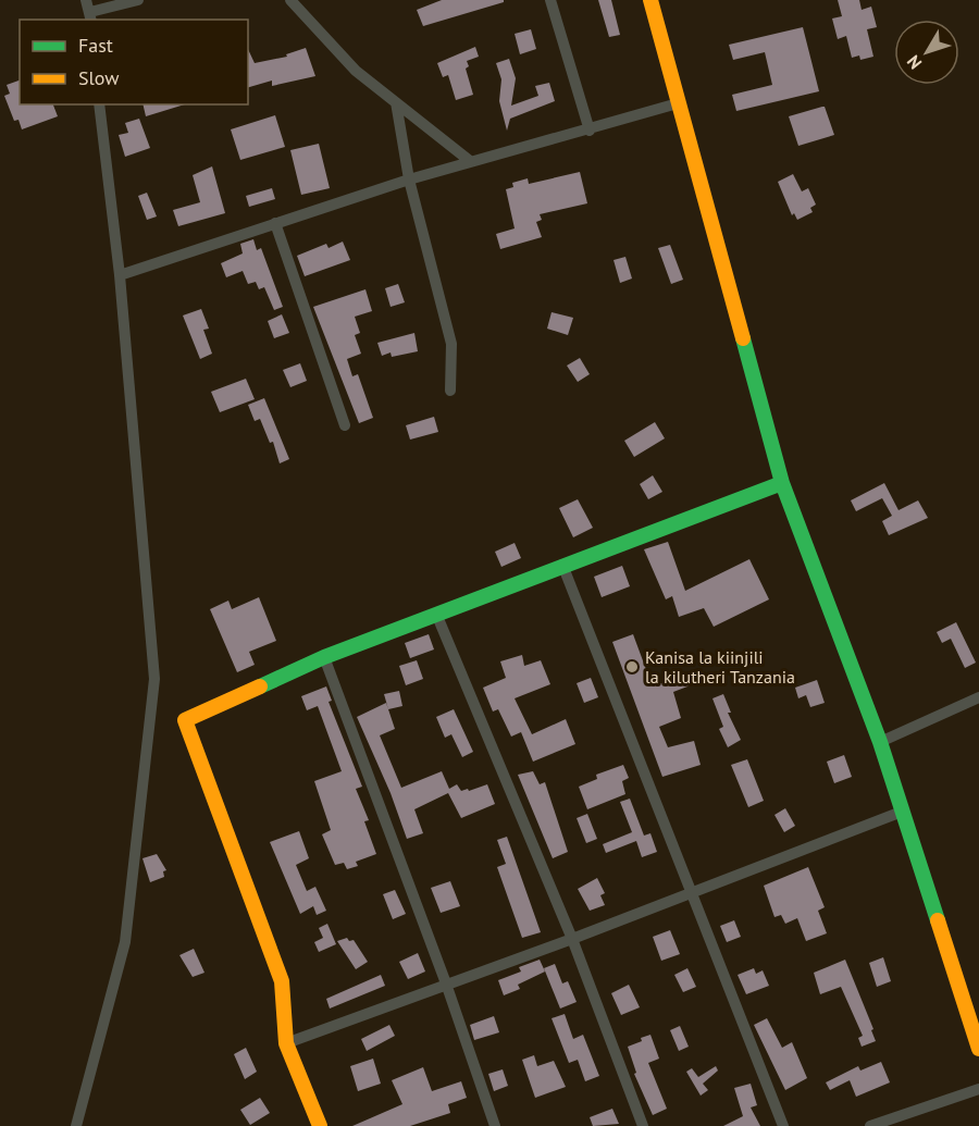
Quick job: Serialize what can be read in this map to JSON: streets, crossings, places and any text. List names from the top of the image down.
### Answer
{
  "places": ["Kanisa la kiinjili la kilutheri Tanzania"],
  "legend": ["Fast", "Slow"],
  "north": "bottom left"
}
